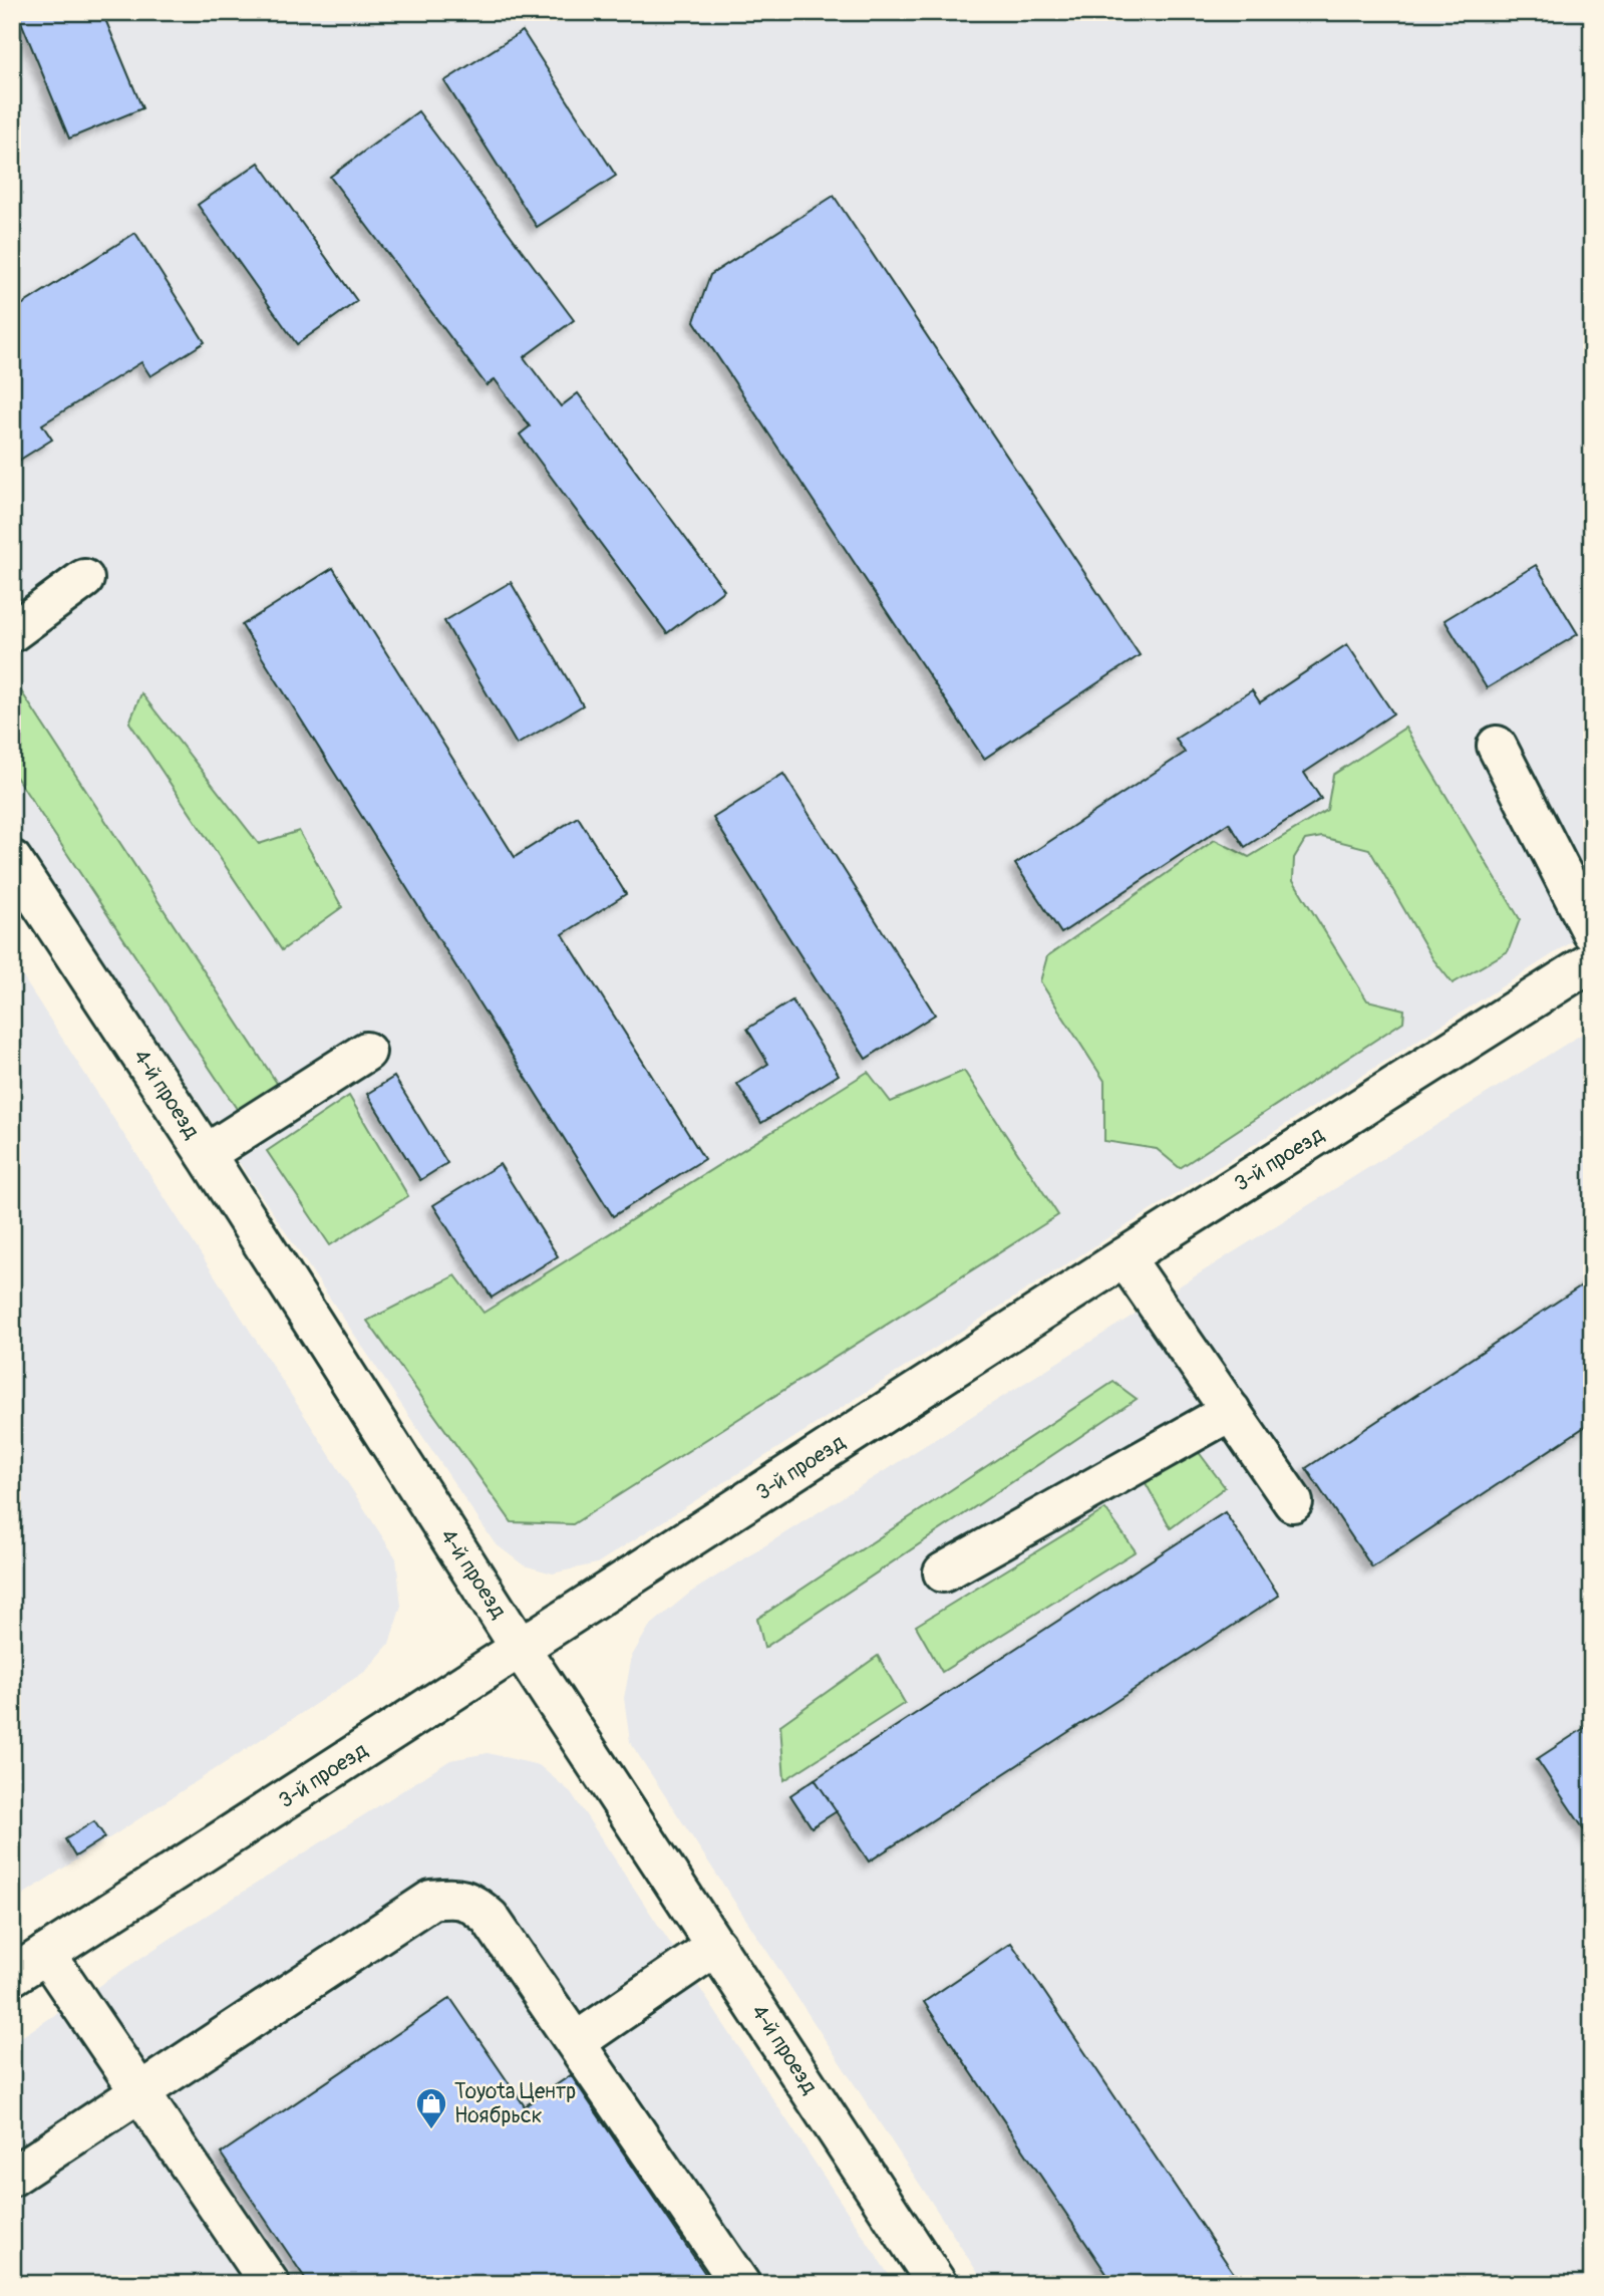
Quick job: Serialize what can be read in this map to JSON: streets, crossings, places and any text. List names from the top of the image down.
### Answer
{
  "streets": {
    "street": ["4-й проезд", "3-й проезд"]
  },
  "crossings": [
    ["4-й проезд", "3-й проезд"]
  ],
  "places": {
    "shop": ["Toyota Центр Ноябрьск"]
  }
}
